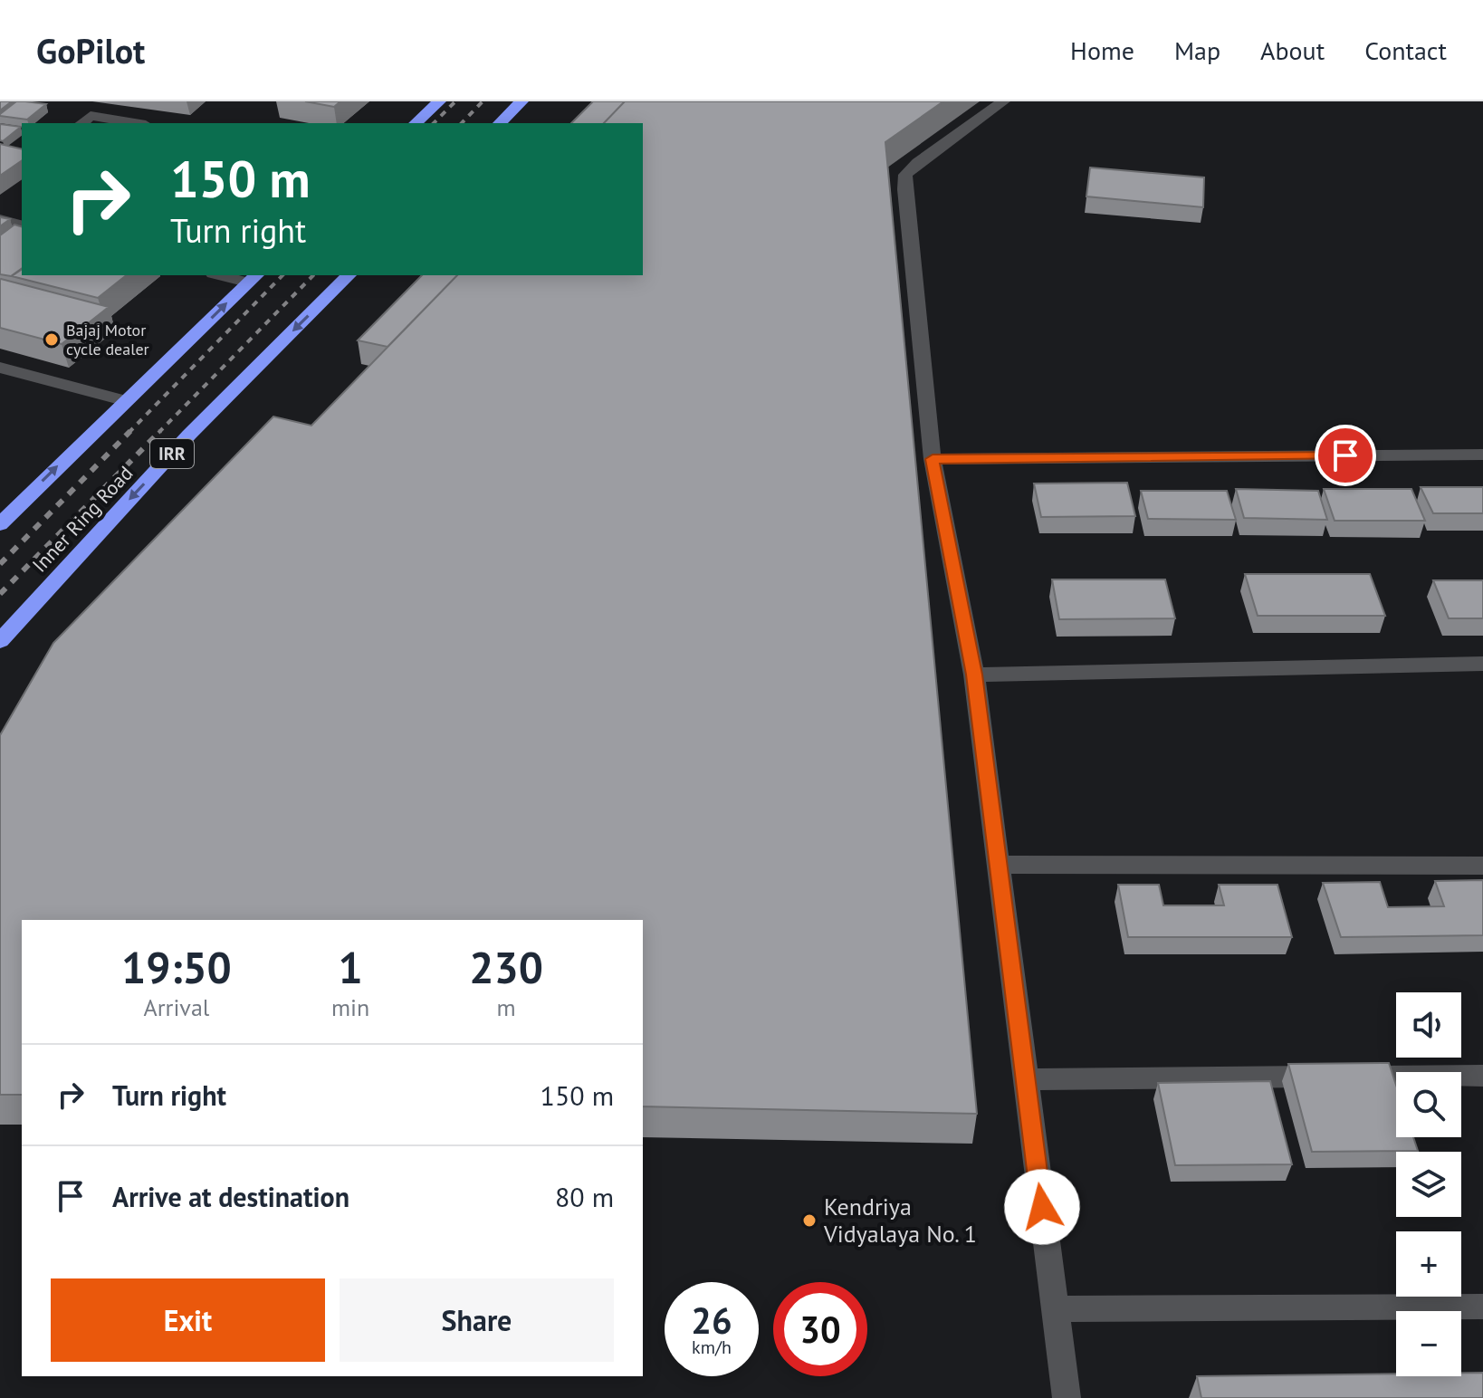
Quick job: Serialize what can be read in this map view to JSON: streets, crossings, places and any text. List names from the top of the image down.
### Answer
{
  "streets": {
    "highway": ["IRR", "Inner Ring Road"]
  },
  "places": ["Bajaj Motor cycle dealer", "Kendriya Vidyalaya No. 1"],
  "page": {
    "header": "GoPilot",
    "nav": [
      "Home",
      "Map",
      "About",
      "Contact"
    ],
    "turn": ["150 m", "Turn right"],
    "eta": [
      "19:50",
      "Arrival",
      "1",
      "min",
      "230",
      "m"
    ],
    "map_buttons": ["+", "−"],
    "list": [
      {
        "name": "Turn right",
        "value": "150 m"
      },
      {
        "name": "Arrive at destination",
        "value": "80 m"
      }
    ],
    "buttons": ["Exit", "Share"],
    "speed": "26 km/h",
    "limit": "30"
  }
}
